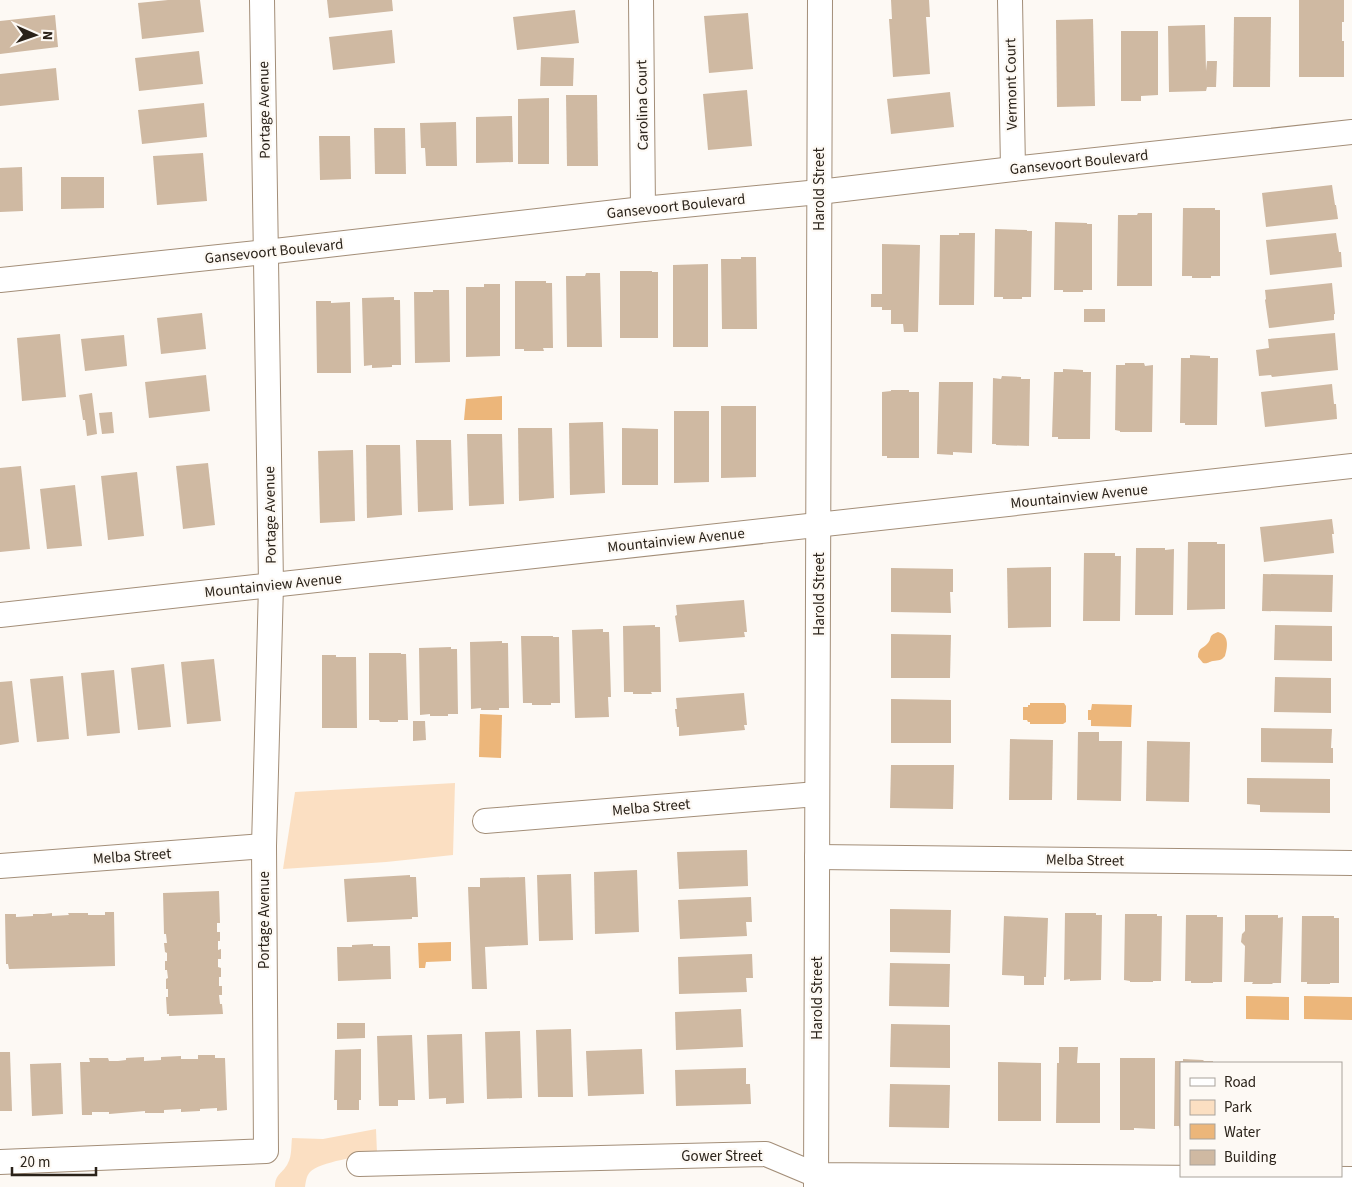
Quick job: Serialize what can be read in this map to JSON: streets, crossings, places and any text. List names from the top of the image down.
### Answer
{
  "streets": {
    "street": [
      "Vermont Court",
      "Carolina Court",
      "Portage Avenue",
      "Gansevoort Boulevard",
      "Harold Street",
      "Mountainview Avenue",
      "Melba Street",
      "Gower Street"
    ]
  },
  "crossings": [
    ["Vermont Court", "Gansevoort Boulevard"],
    ["Carolina Court", "Gansevoort Boulevard"],
    ["Portage Avenue", "Gansevoort Boulevard"],
    ["Portage Avenue", "Mountainview Avenue"],
    ["Portage Avenue", "Melba Street"],
    ["Gansevoort Boulevard", "Harold Street"],
    ["Harold Street", "Mountainview Avenue"],
    ["Harold Street", "Melba Street"],
    ["Harold Street", "Gower Street"]
  ],
  "legend": [
    "Road",
    "Park",
    "Water",
    "Building"
  ],
  "scale_bar": "20 m",
  "north": "right"
}
